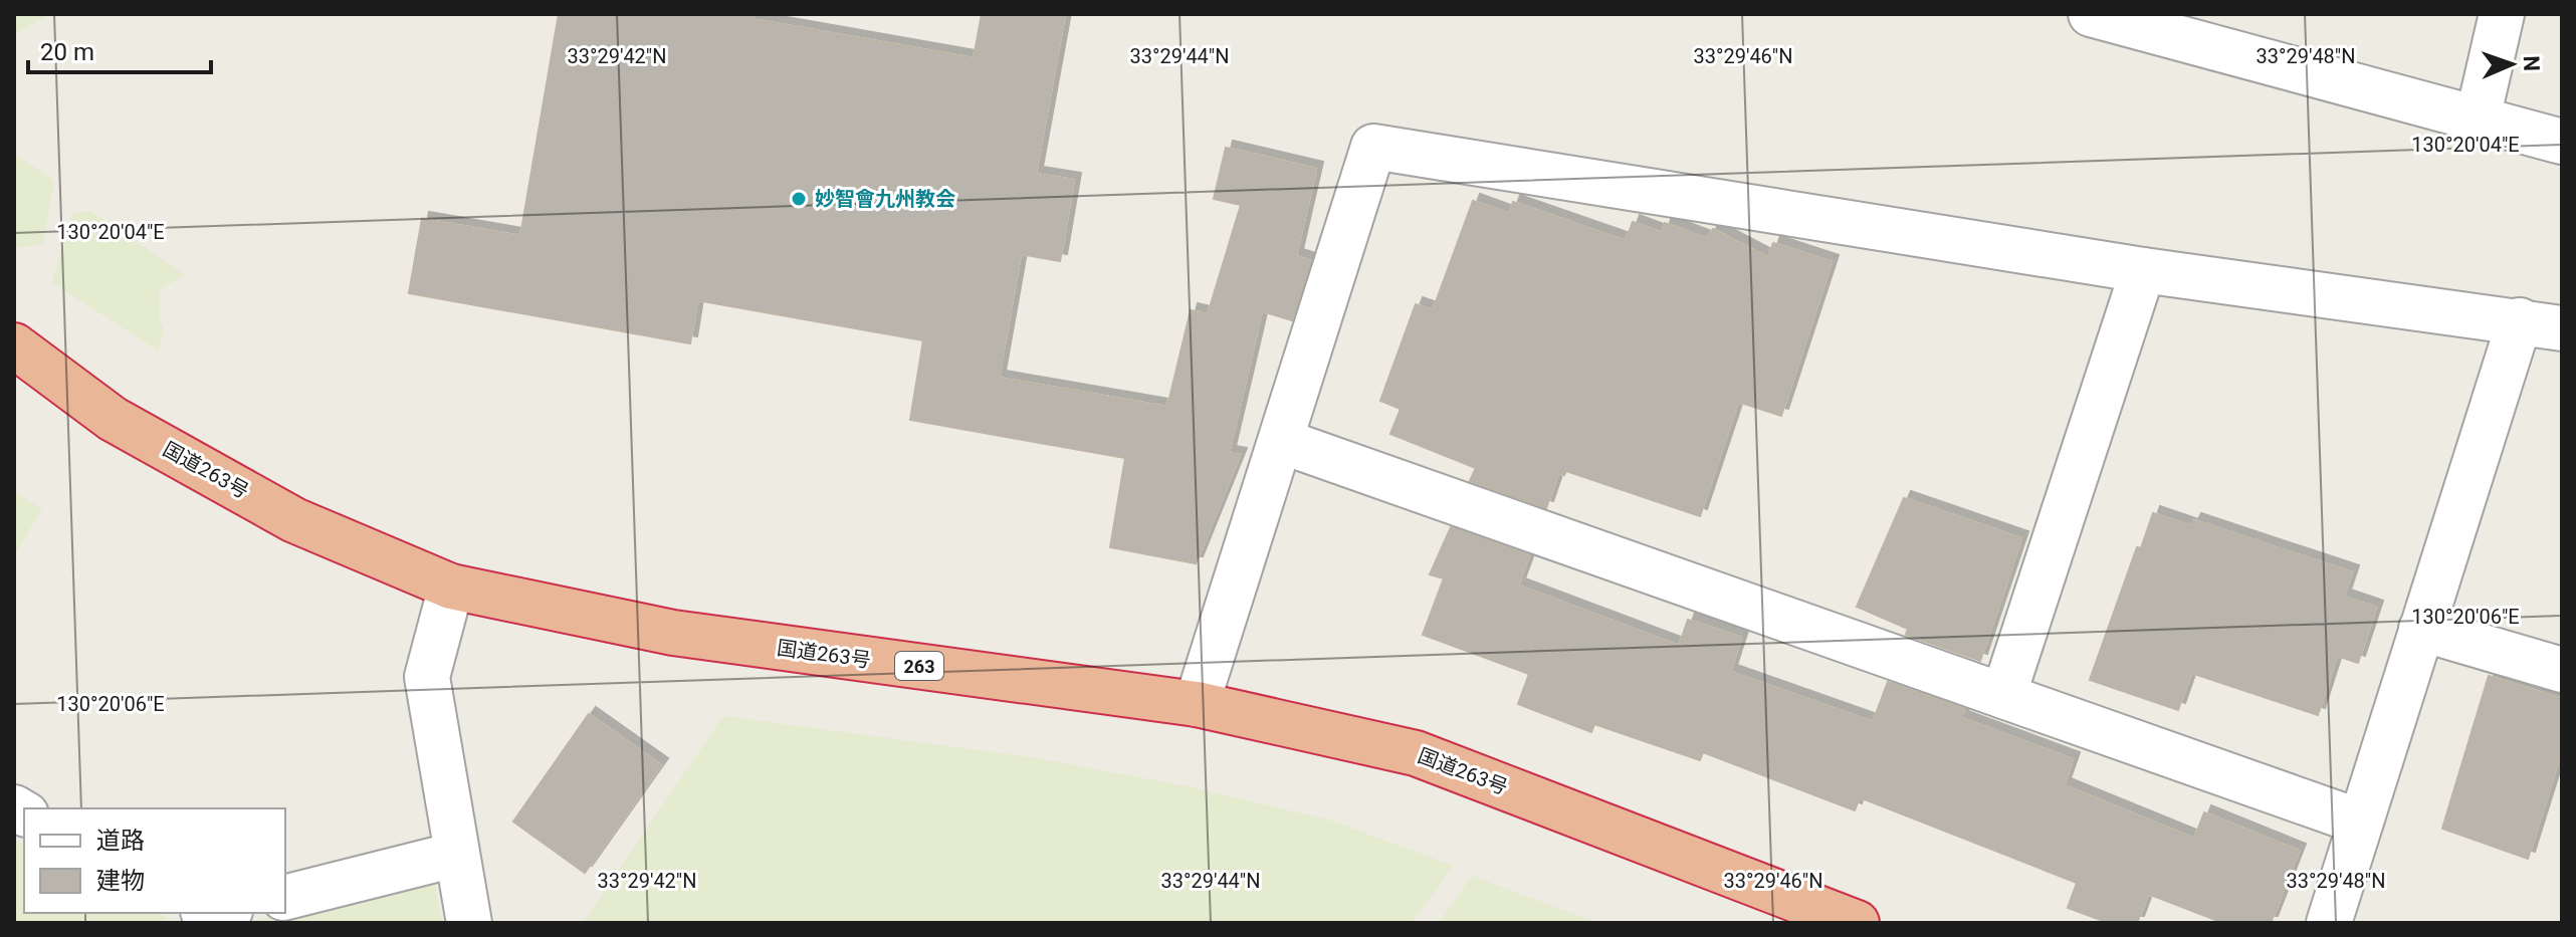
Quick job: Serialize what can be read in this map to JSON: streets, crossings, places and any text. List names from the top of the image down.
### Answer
{
  "streets": {
    "highway": ["国道263号", "263"]
  },
  "places": ["妙智會九州教会"],
  "legend": ["道路", "建物"],
  "scale_bar": "20 m",
  "north": "right",
  "coordinates": [
    "33°29'42\"N",
    "33°29'44\"N",
    "33°29'46\"N",
    "33°29'48\"N",
    "130°20'04\"E",
    "130°20'06\"E"
  ]
}
